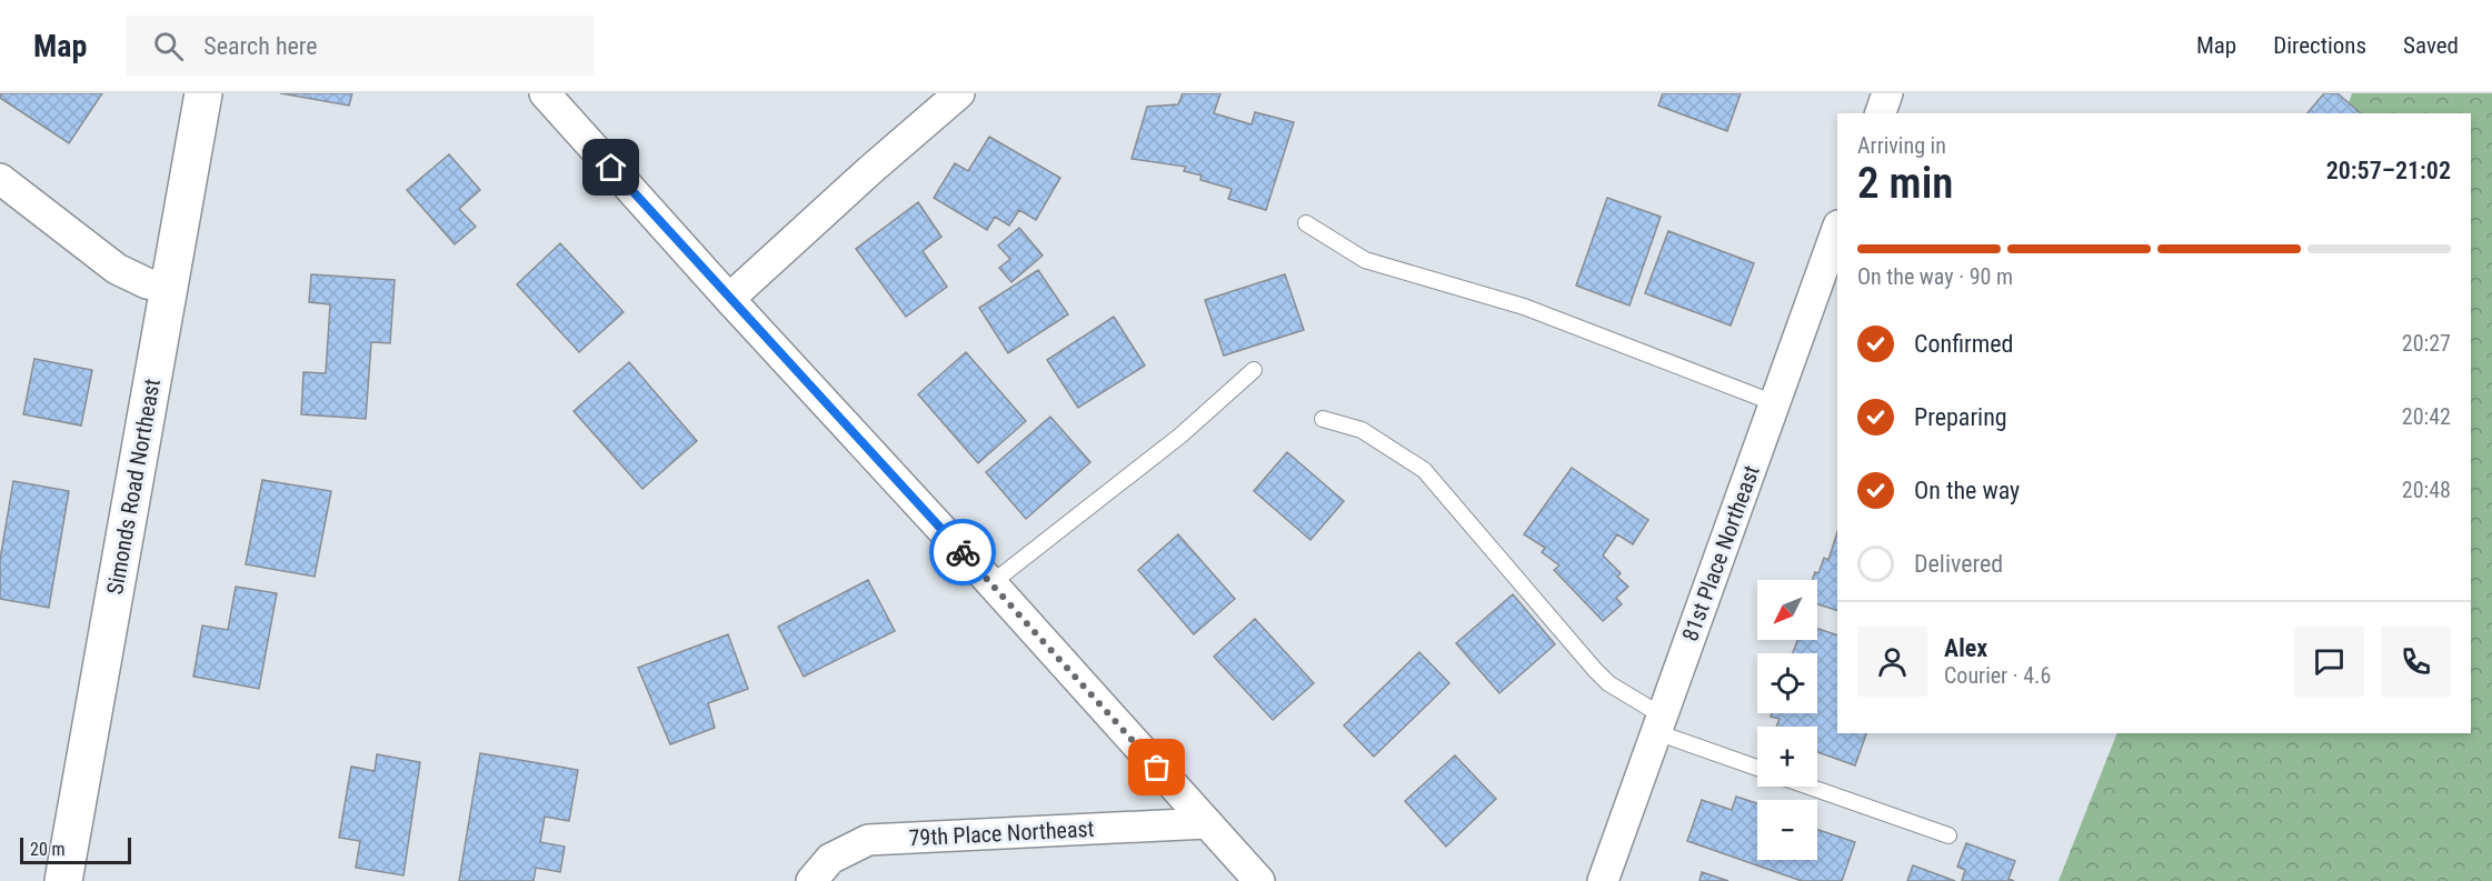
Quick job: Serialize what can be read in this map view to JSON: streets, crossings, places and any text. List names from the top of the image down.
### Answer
{
  "streets": {
    "main road": ["Simonds Road Northeast"],
    "street": ["81st Place Northeast", "79th Place Northeast"]
  },
  "scale_bar": "20 m",
  "north": "bottom left",
  "page": {
    "header": "Map",
    "search": "Search here",
    "nav": ["Map", "Directions", "Saved"],
    "heading": ["2 min", "Arriving in", "20:57–21:02"],
    "panel": ["Alex", "Courier · 4.6"],
    "bar": "On the way · 90 m",
    "list": [
      ["Confirmed", "20:27"],
      ["Preparing", "20:42"],
      ["On the way", "20:48"],
      "Delivered"
    ],
    "map_buttons": ["+", "−"],
    "scale": "20 m"
  }
}
